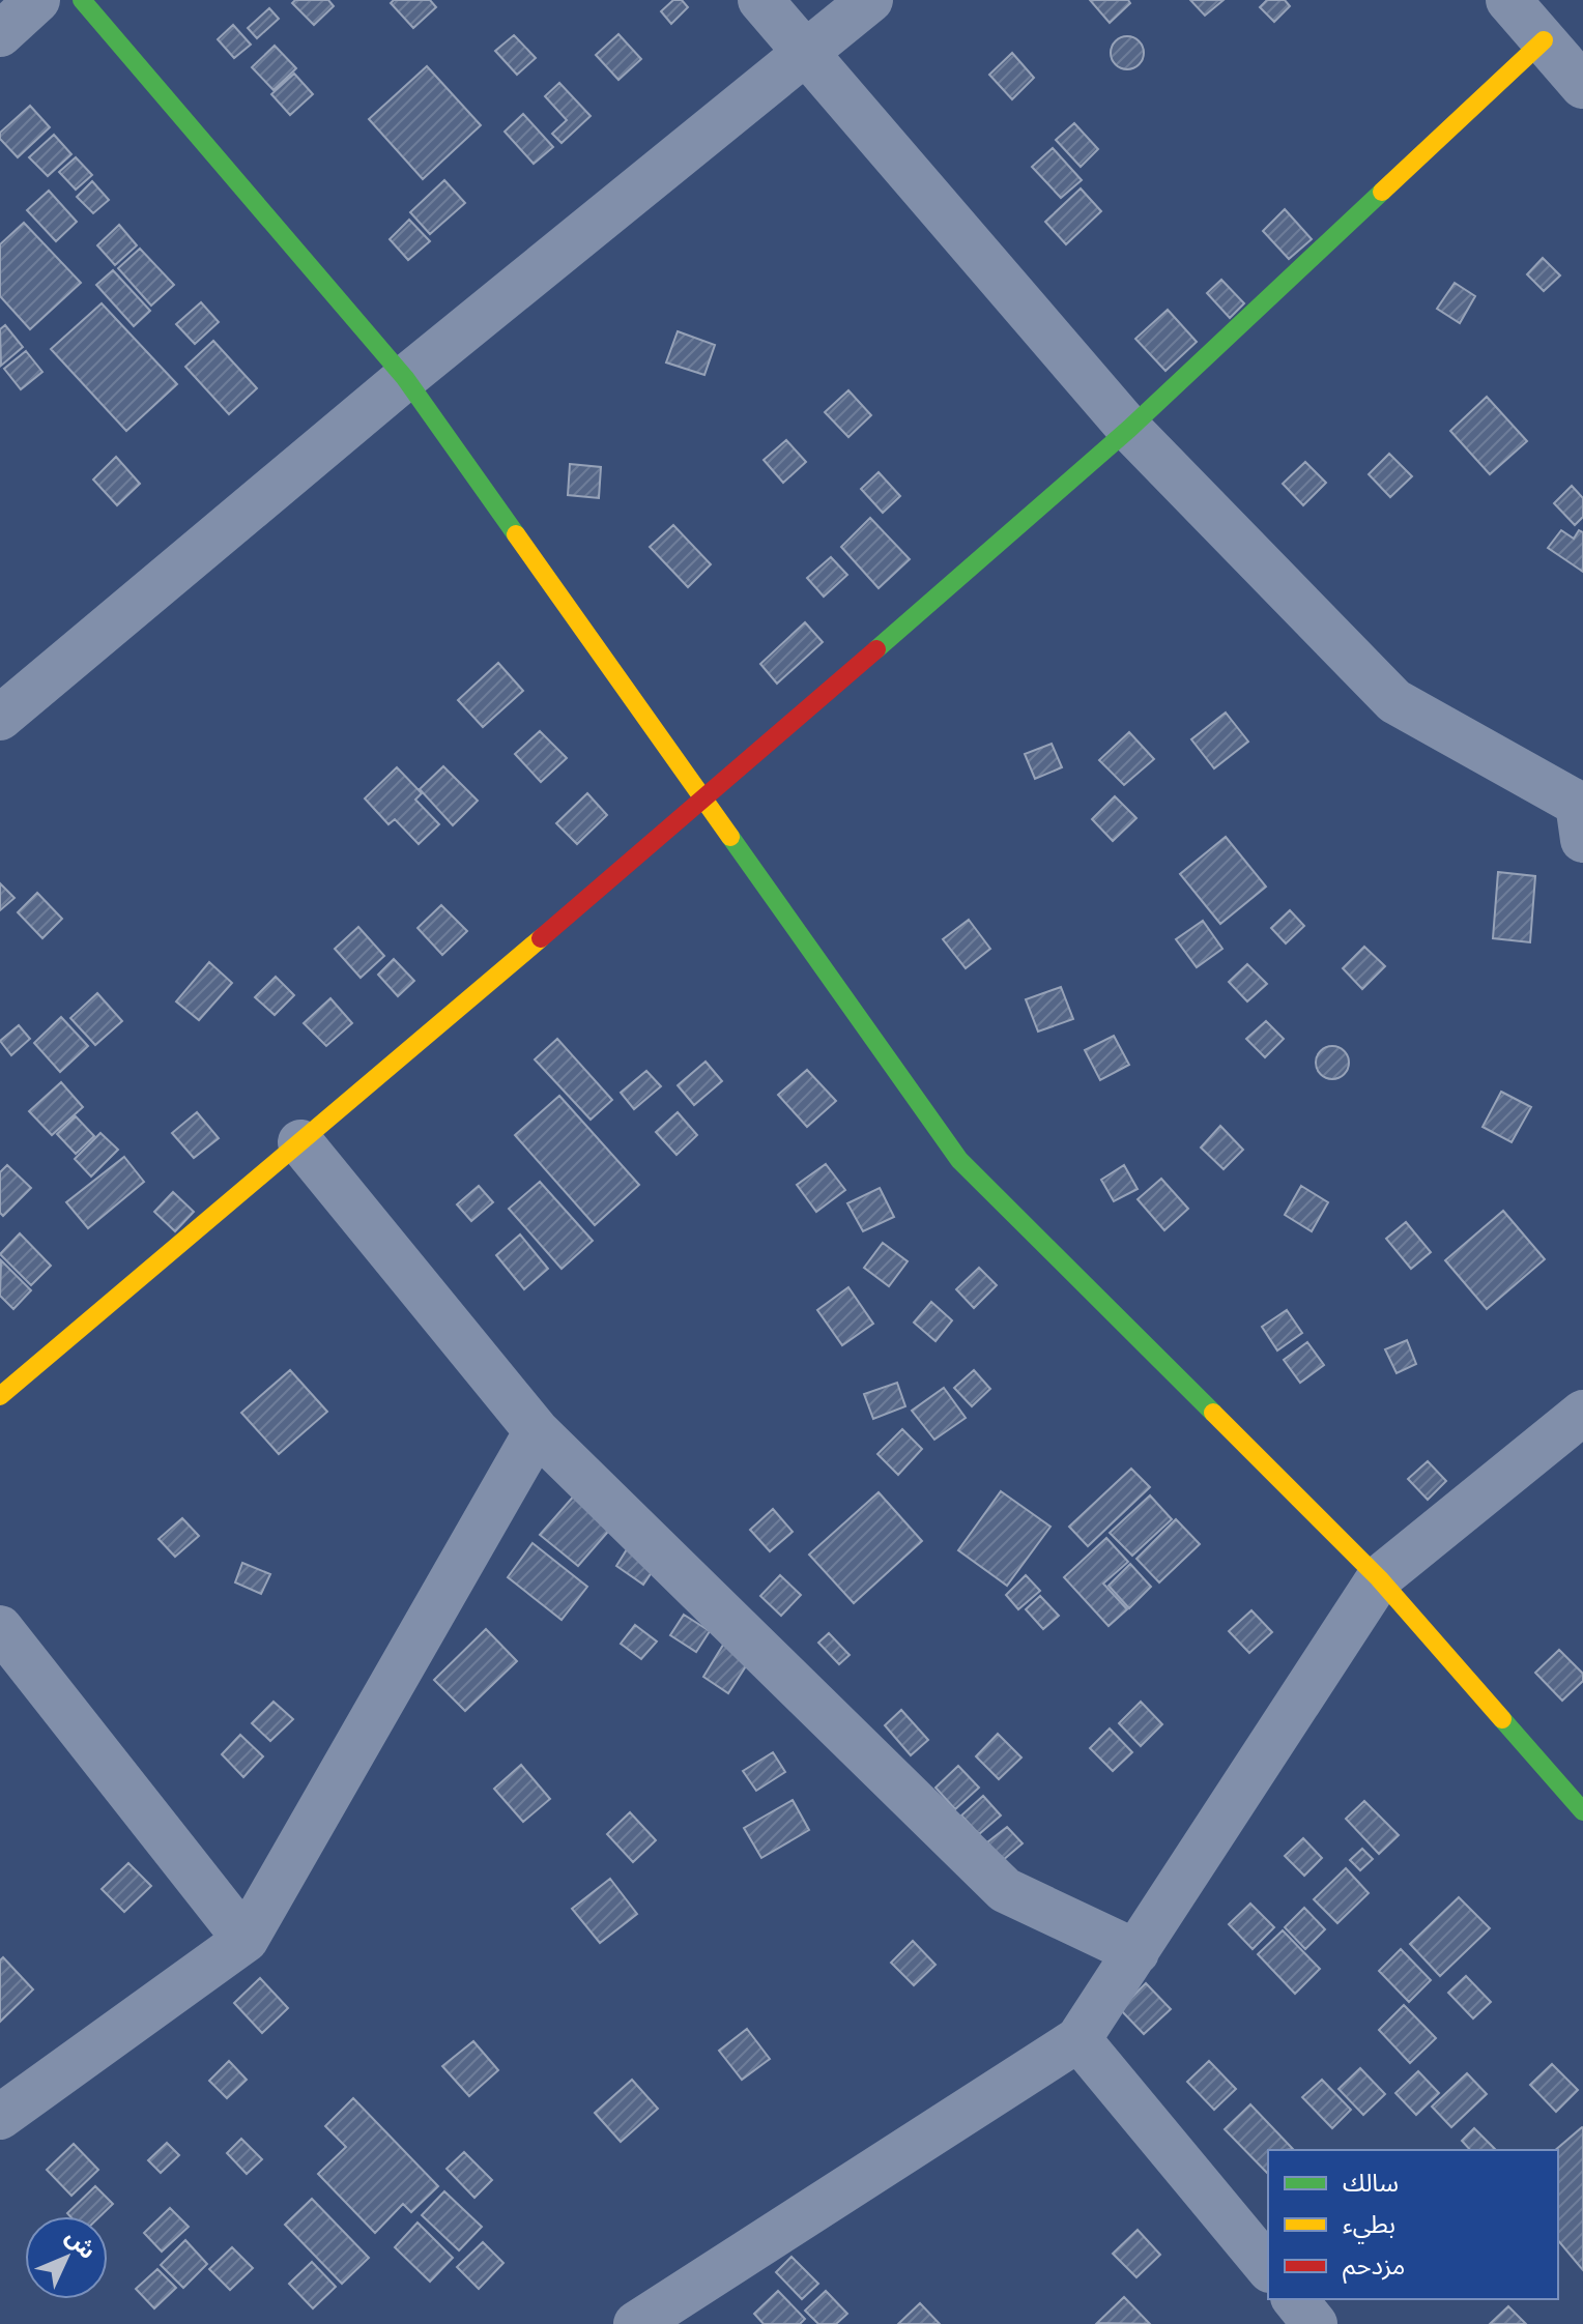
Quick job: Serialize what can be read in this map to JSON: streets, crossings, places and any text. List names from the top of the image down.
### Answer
{
  "legend": ["سالك", "بطيء", "مزدحم"],
  "north": "top right"
}
